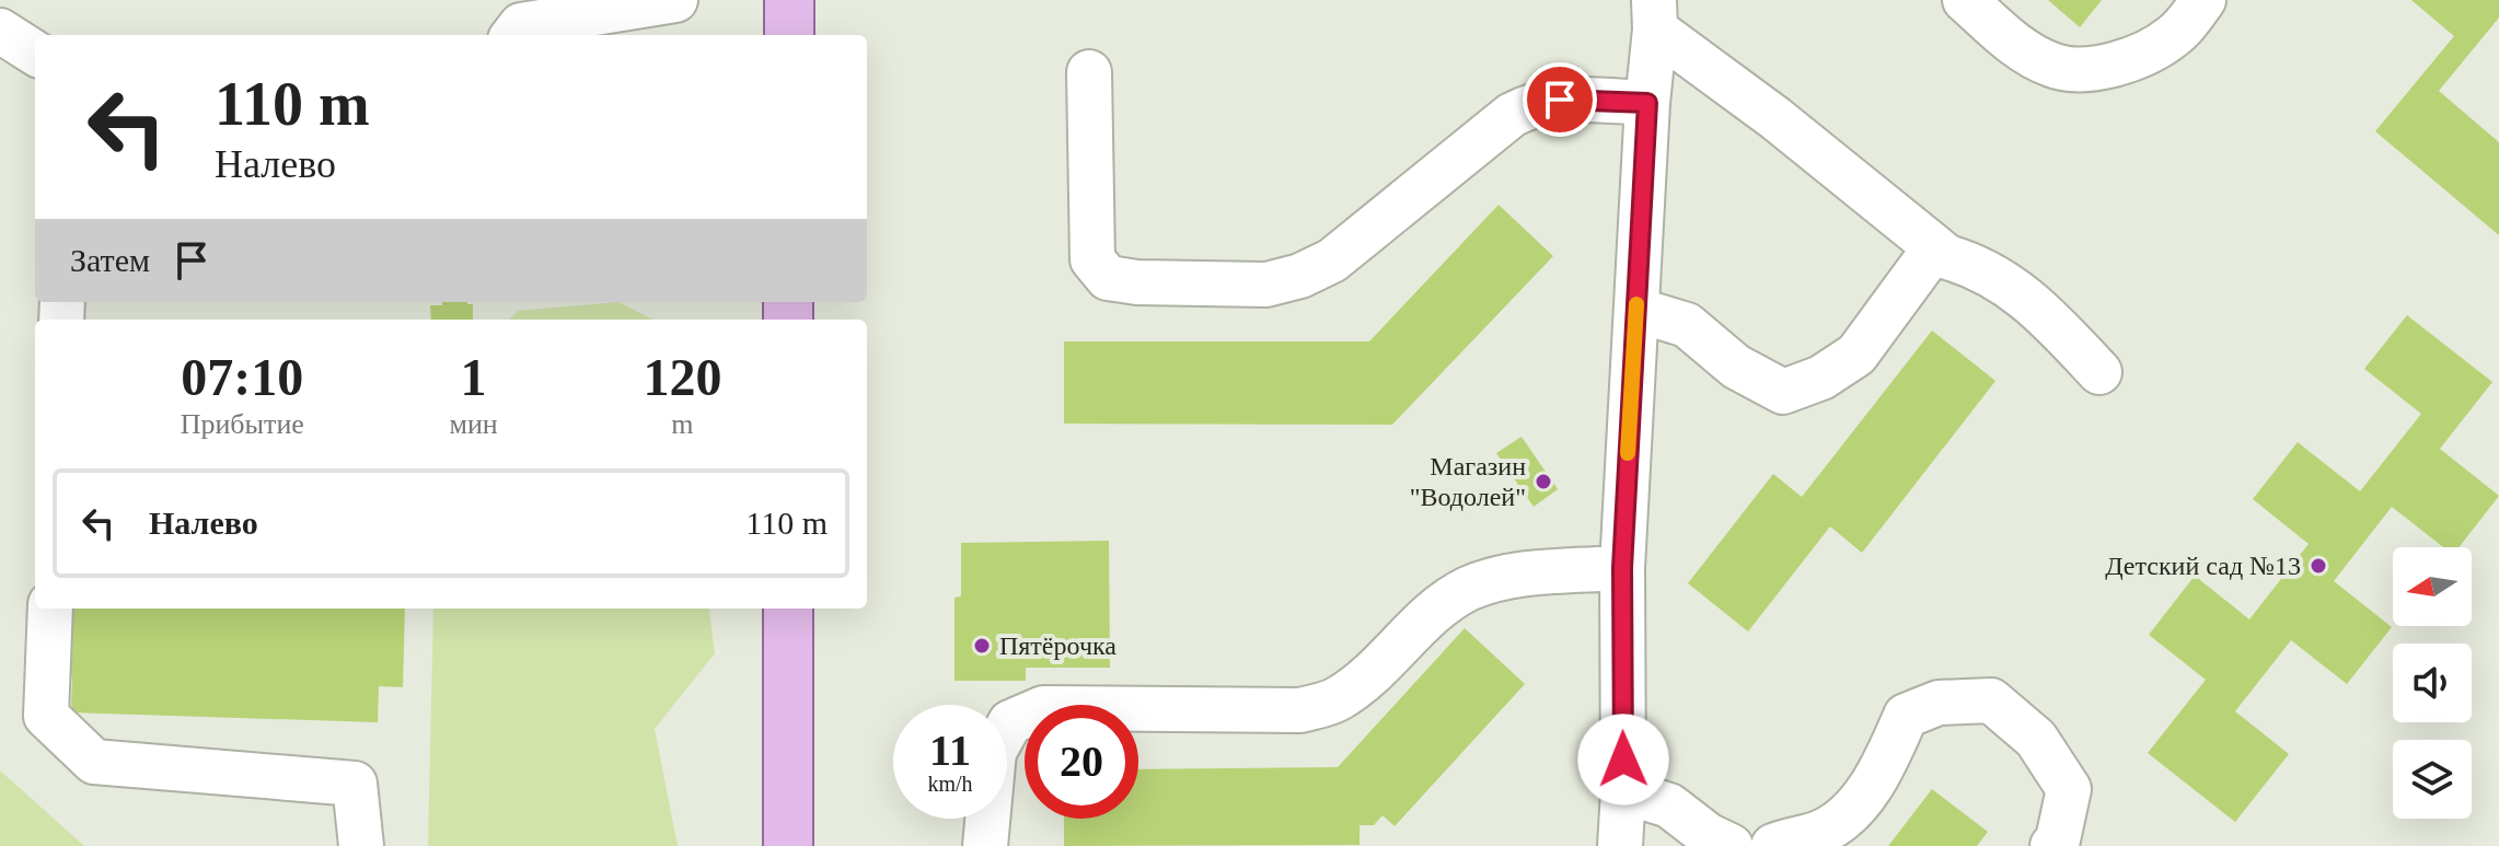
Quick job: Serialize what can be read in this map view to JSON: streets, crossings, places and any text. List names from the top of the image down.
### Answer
{
  "places": ["Магазин \"Водолей\"", "Детский сад №13", "Пятёрочка"],
  "north": "left",
  "page": {
    "turn": ["110 m", "Налево"],
    "then": "Затем",
    "eta": [
      "07:10",
      "Прибытие",
      "1",
      "мин",
      "120",
      "m"
    ],
    "list": [
      {
        "name": "Налево",
        "value": "110 m"
      }
    ],
    "speed": "11 km/h",
    "limit": "20"
  }
}
